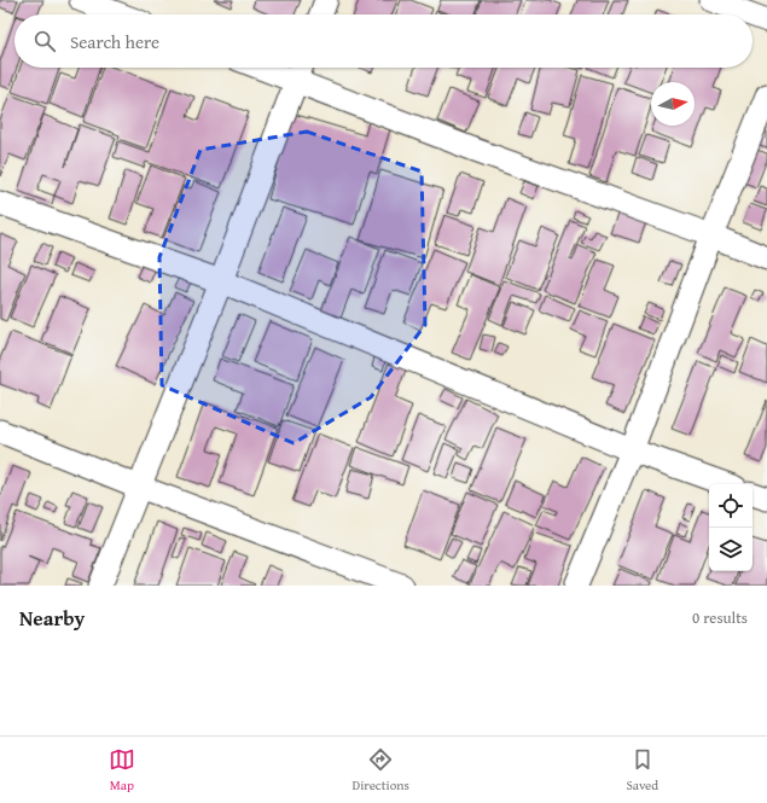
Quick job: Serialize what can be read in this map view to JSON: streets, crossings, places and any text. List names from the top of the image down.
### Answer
{
  "north": "right",
  "page": {
    "search": "Search here",
    "heading": ["Nearby", "0 results"],
    "nav": ["Map", "Directions", "Saved"]
  }
}
